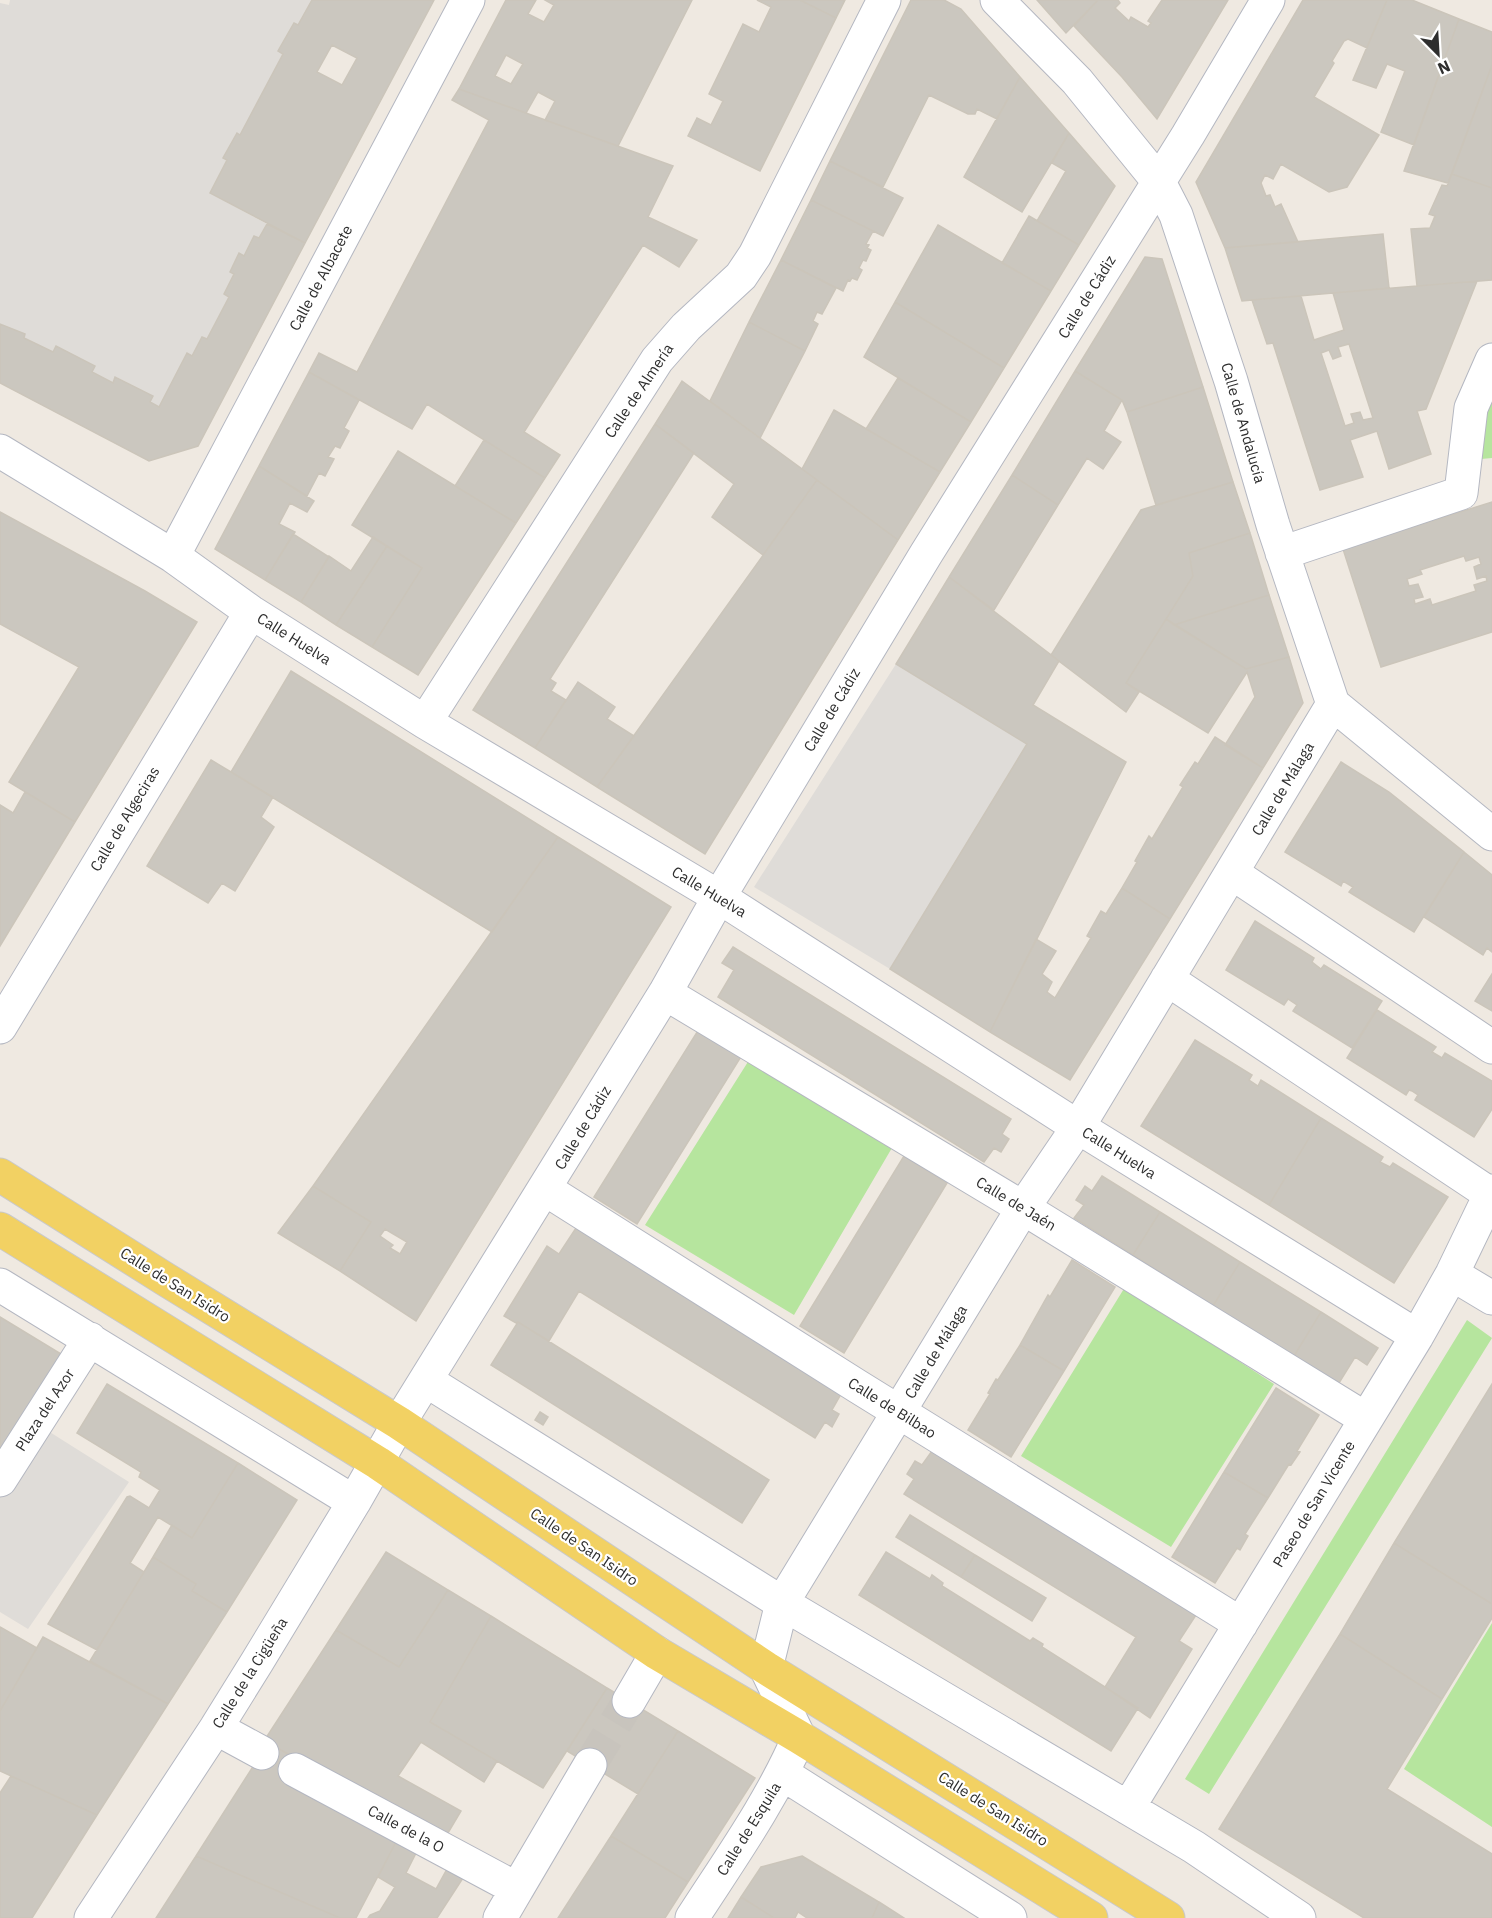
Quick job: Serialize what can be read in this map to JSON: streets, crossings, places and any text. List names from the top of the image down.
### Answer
{
  "streets": {
    "main road": ["Calle de San Isidro"],
    "street": [
      "Calle de Albacete",
      "Calle de Cádiz",
      "Calle de Almería",
      "Calle de Andalucía",
      "Calle Huelva",
      "Calle de Málaga",
      "Calle de Algeciras",
      "Calle de Jaén",
      "Calle de Bilbao",
      "Plaza del Azor",
      "Paseo de San Vicente",
      "Calle de la Cigüeña",
      "Calle de la O",
      "Calle de Esquila"
    ]
  },
  "crossings": [
    ["Calle de Albacete", "Calle Huelva"],
    ["Calle de Cádiz", "Calle de Andalucía"],
    ["Calle de Cádiz", "Calle Huelva"],
    ["Calle de Cádiz", "Calle de Jaén"],
    ["Calle de Cádiz", "Calle de San Isidro"],
    ["Calle de Cádiz", "Calle de Bilbao"],
    ["Calle de Cádiz", "Calle de la Cigüeña"],
    ["Calle de Almería", "Calle Huelva"],
    ["Calle de Andalucía", "Calle de Málaga"],
    ["Calle Huelva", "Calle de Málaga"],
    ["Calle Huelva", "Calle de Algeciras"],
    ["Calle Huelva", "Paseo de San Vicente"],
    ["Calle de Málaga", "Calle de Jaén"],
    ["Calle de Málaga", "Calle de San Isidro"],
    ["Calle de Málaga", "Calle de Bilbao"],
    ["Calle de Málaga", "Paseo de San Vicente"],
    ["Calle de Jaén", "Paseo de San Vicente"],
    ["Calle de San Isidro", "Calle de la Cigüeña"],
    ["Calle de Bilbao", "Paseo de San Vicente"]
  ],
  "north": "bottom right"
}
